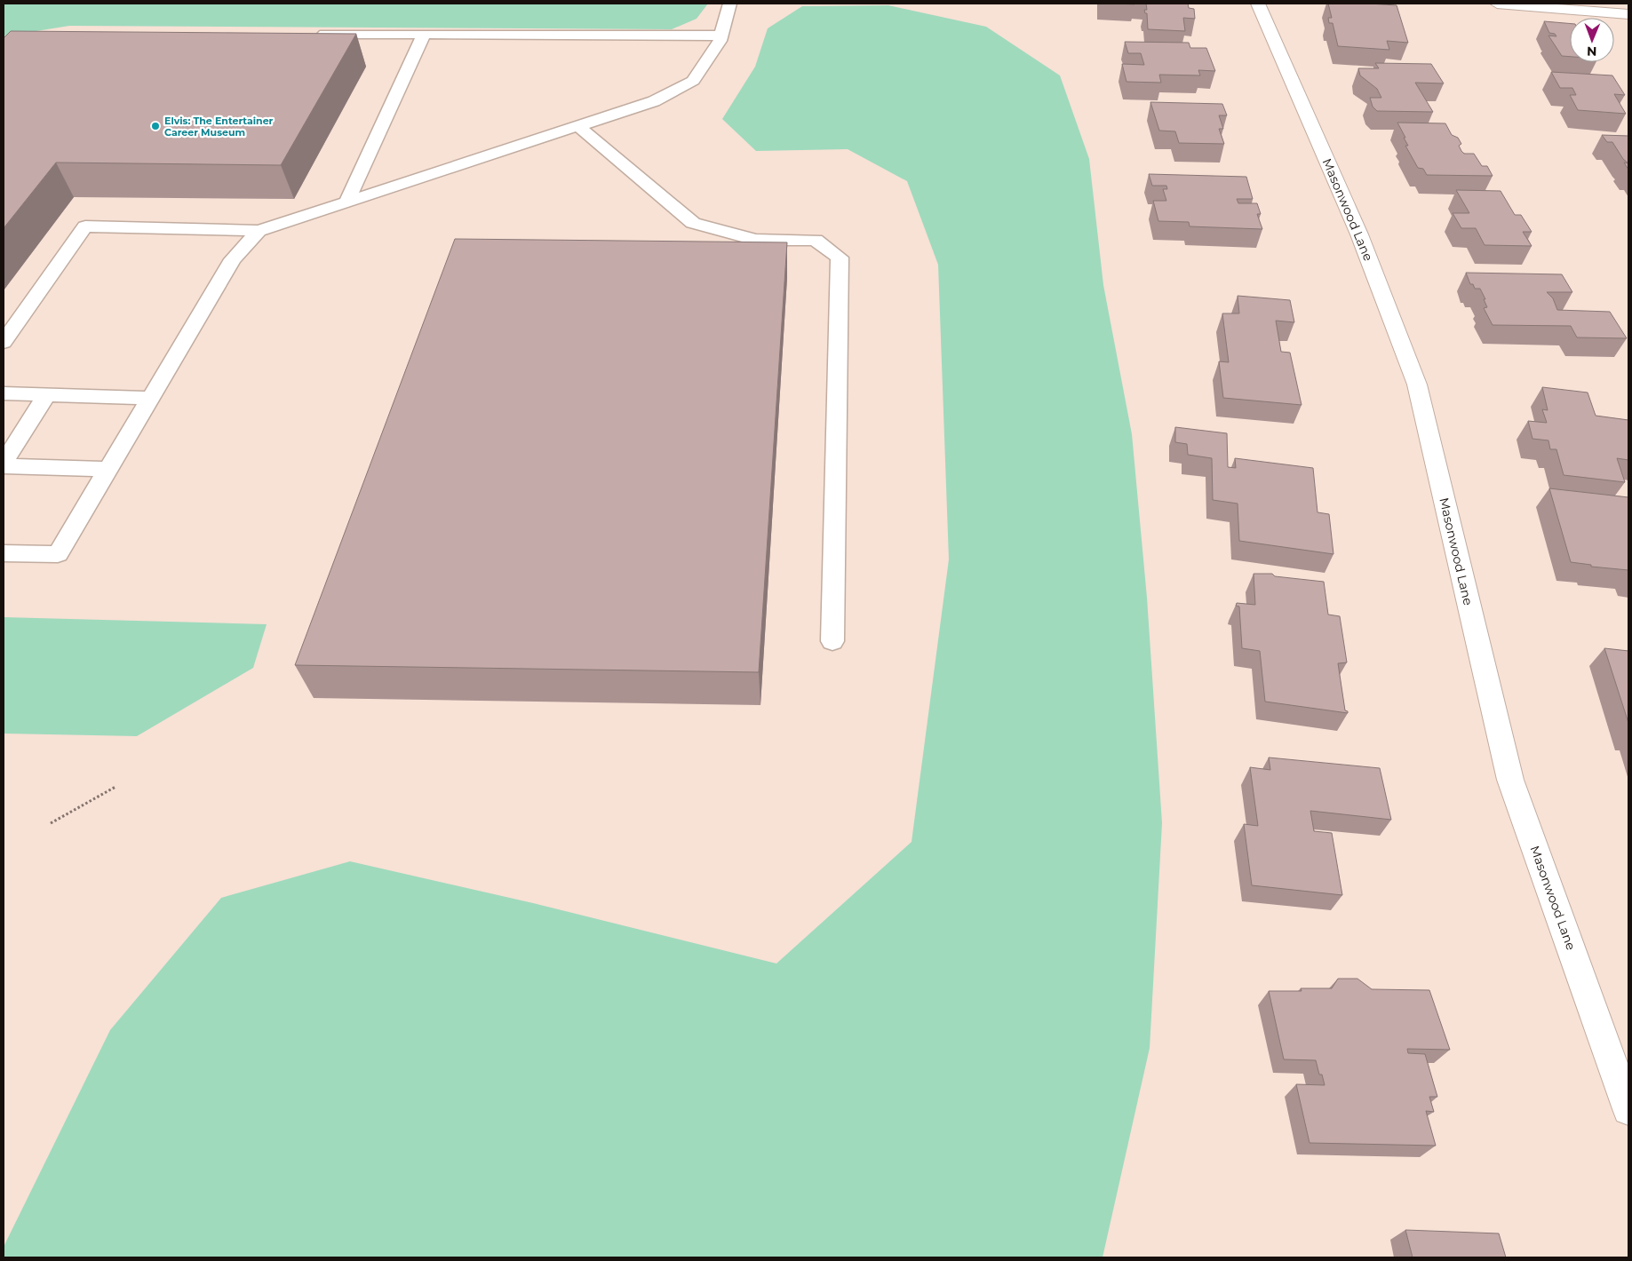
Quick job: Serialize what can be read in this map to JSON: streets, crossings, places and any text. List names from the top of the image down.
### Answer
{
  "streets": {
    "street": ["Masonwood Lane"]
  },
  "places": ["Elvis: The Entertainer Career Museum"],
  "north": "bottom"
}
